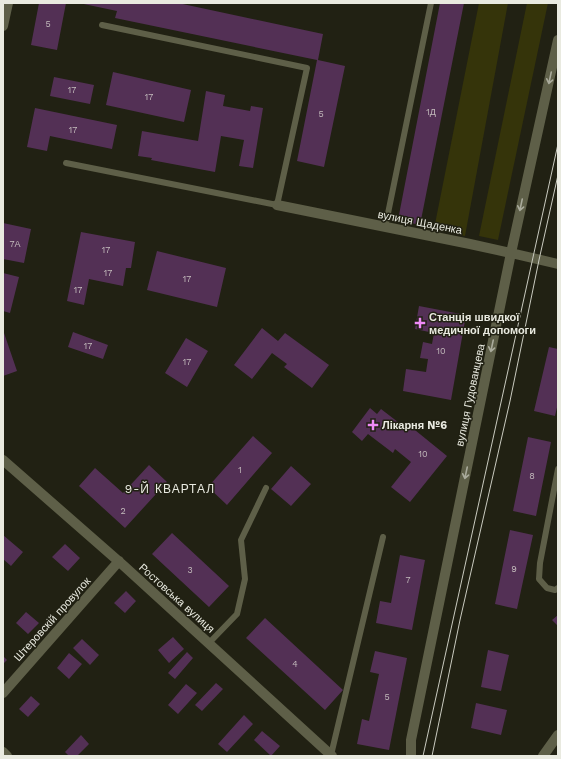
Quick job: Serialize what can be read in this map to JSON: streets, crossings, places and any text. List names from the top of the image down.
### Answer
{
  "streets": {
    "street": [
      "вулиця Щаденка",
      "вулиця Гудованцева",
      "Ростовська вулиця",
      "Штеровскій провулок"
    ]
  },
  "crossings": [
    ["вулиця Щаденка", "вулиця Гудованцева"],
    ["Ростовська вулиця", "Штеровскій провулок"]
  ],
  "one_way": ["вулиця Гудованцева"],
  "districts": ["9-Й КВАРТАЛ"],
  "places": {
    "health": ["Станція швидкої медичної допомоги", "Лікарня №6"]
  },
  "house_numbers": [
    "5",
    "17",
    "17",
    "1Д",
    "5",
    "17",
    "7А",
    "17",
    "17",
    "17",
    "17",
    "17",
    "10",
    "17",
    "10",
    "1",
    "8",
    "2",
    "9",
    "3",
    "7",
    "4",
    "5"
  ]
}
